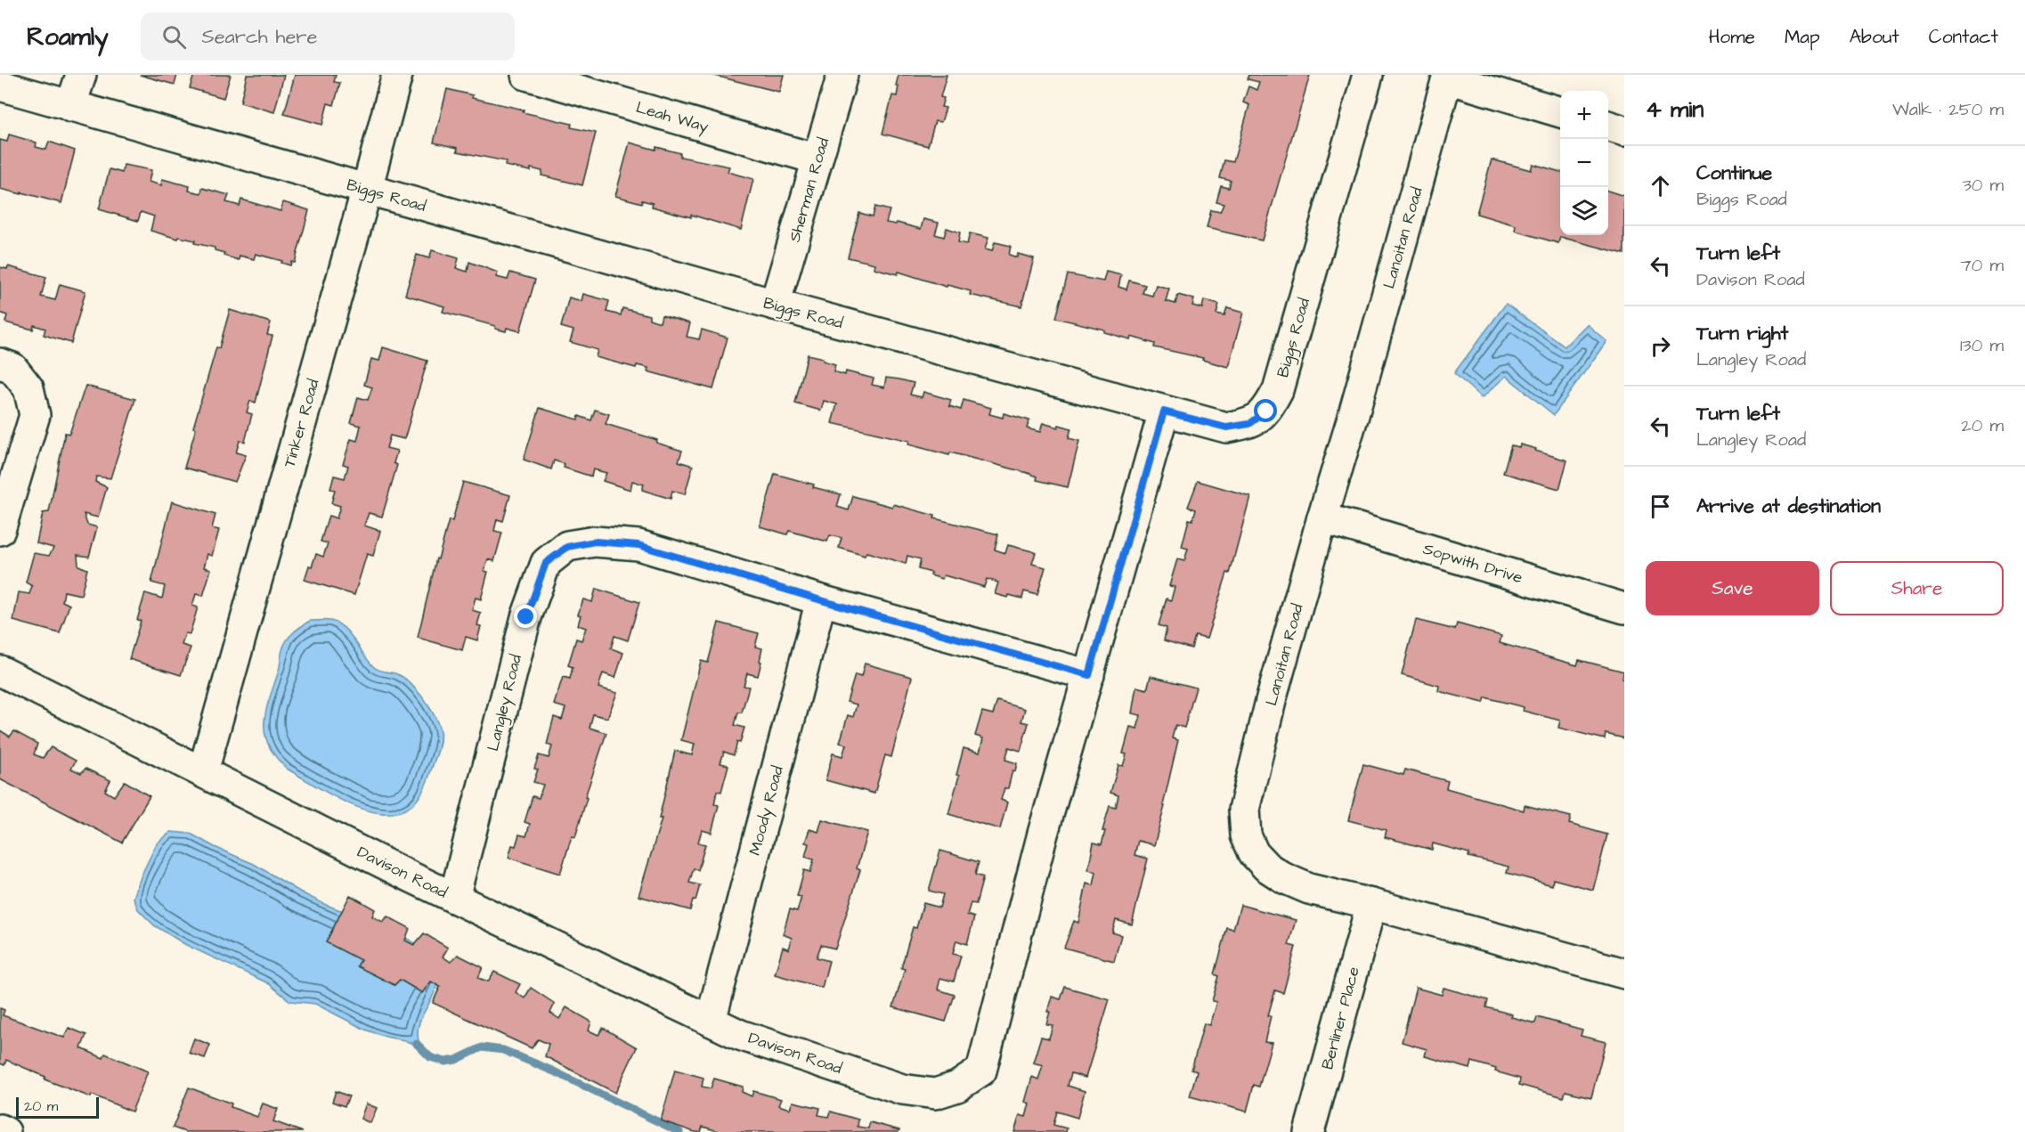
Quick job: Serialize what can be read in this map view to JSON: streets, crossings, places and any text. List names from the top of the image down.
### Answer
{
  "streets": {
    "street": [
      "Leah Way",
      "Sherman Road",
      "Biggs Road",
      "Lanoitan Road",
      "Tinker Road",
      "Sopwith Drive",
      "Langley Road",
      "Moody Road",
      "Davison Road",
      "Berliner Place"
    ]
  },
  "crossings": [
    ["Leah Way", "Sherman Road"],
    ["Sherman Road", "Biggs Road"],
    ["Biggs Road", "Tinker Road"],
    ["Biggs Road", "Davison Road"],
    ["Lanoitan Road", "Sopwith Drive"],
    ["Lanoitan Road", "Berliner Place"],
    ["Tinker Road", "Davison Road"],
    ["Langley Road", "Moody Road"],
    ["Langley Road", "Davison Road"],
    ["Moody Road", "Davison Road"]
  ],
  "scale_bar": "20 m",
  "page": {
    "header": "Roamly",
    "search": "Search here",
    "nav": [
      "Home",
      "Map",
      "About",
      "Contact"
    ],
    "heading": ["4 min", "Walk · 250 m"],
    "map_buttons": ["+", "−"],
    "list": [
      ["Continue", "Biggs Road", "30 m"],
      ["Turn left", "Davison Road", "70 m"],
      ["Turn right", "Langley Road", "130 m"],
      ["Turn left", "Langley Road", "20 m"],
      "Arrive at destination"
    ],
    "buttons": ["Save", "Share"],
    "scale": "20 m"
  }
}
